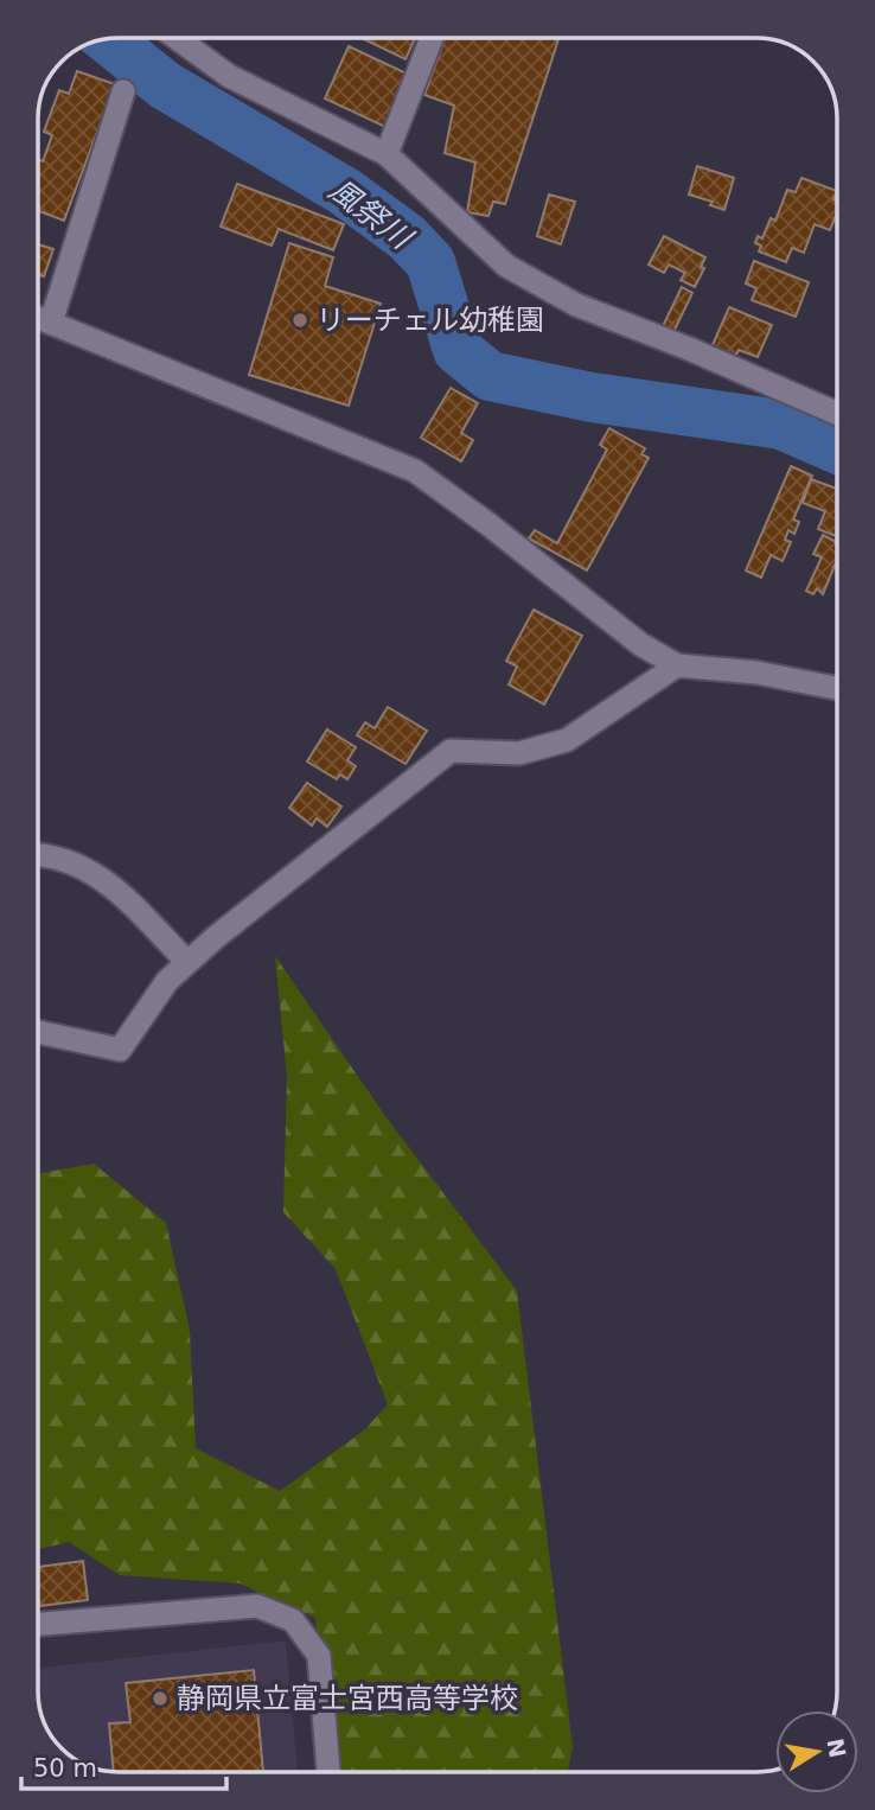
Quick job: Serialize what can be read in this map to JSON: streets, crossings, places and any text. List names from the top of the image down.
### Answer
{
  "water": ["風祭川"],
  "places": ["リーチェル幼稚園", "静岡県立富士宮西高等学校"],
  "scale_bar": "50 m",
  "north": "right"
}
